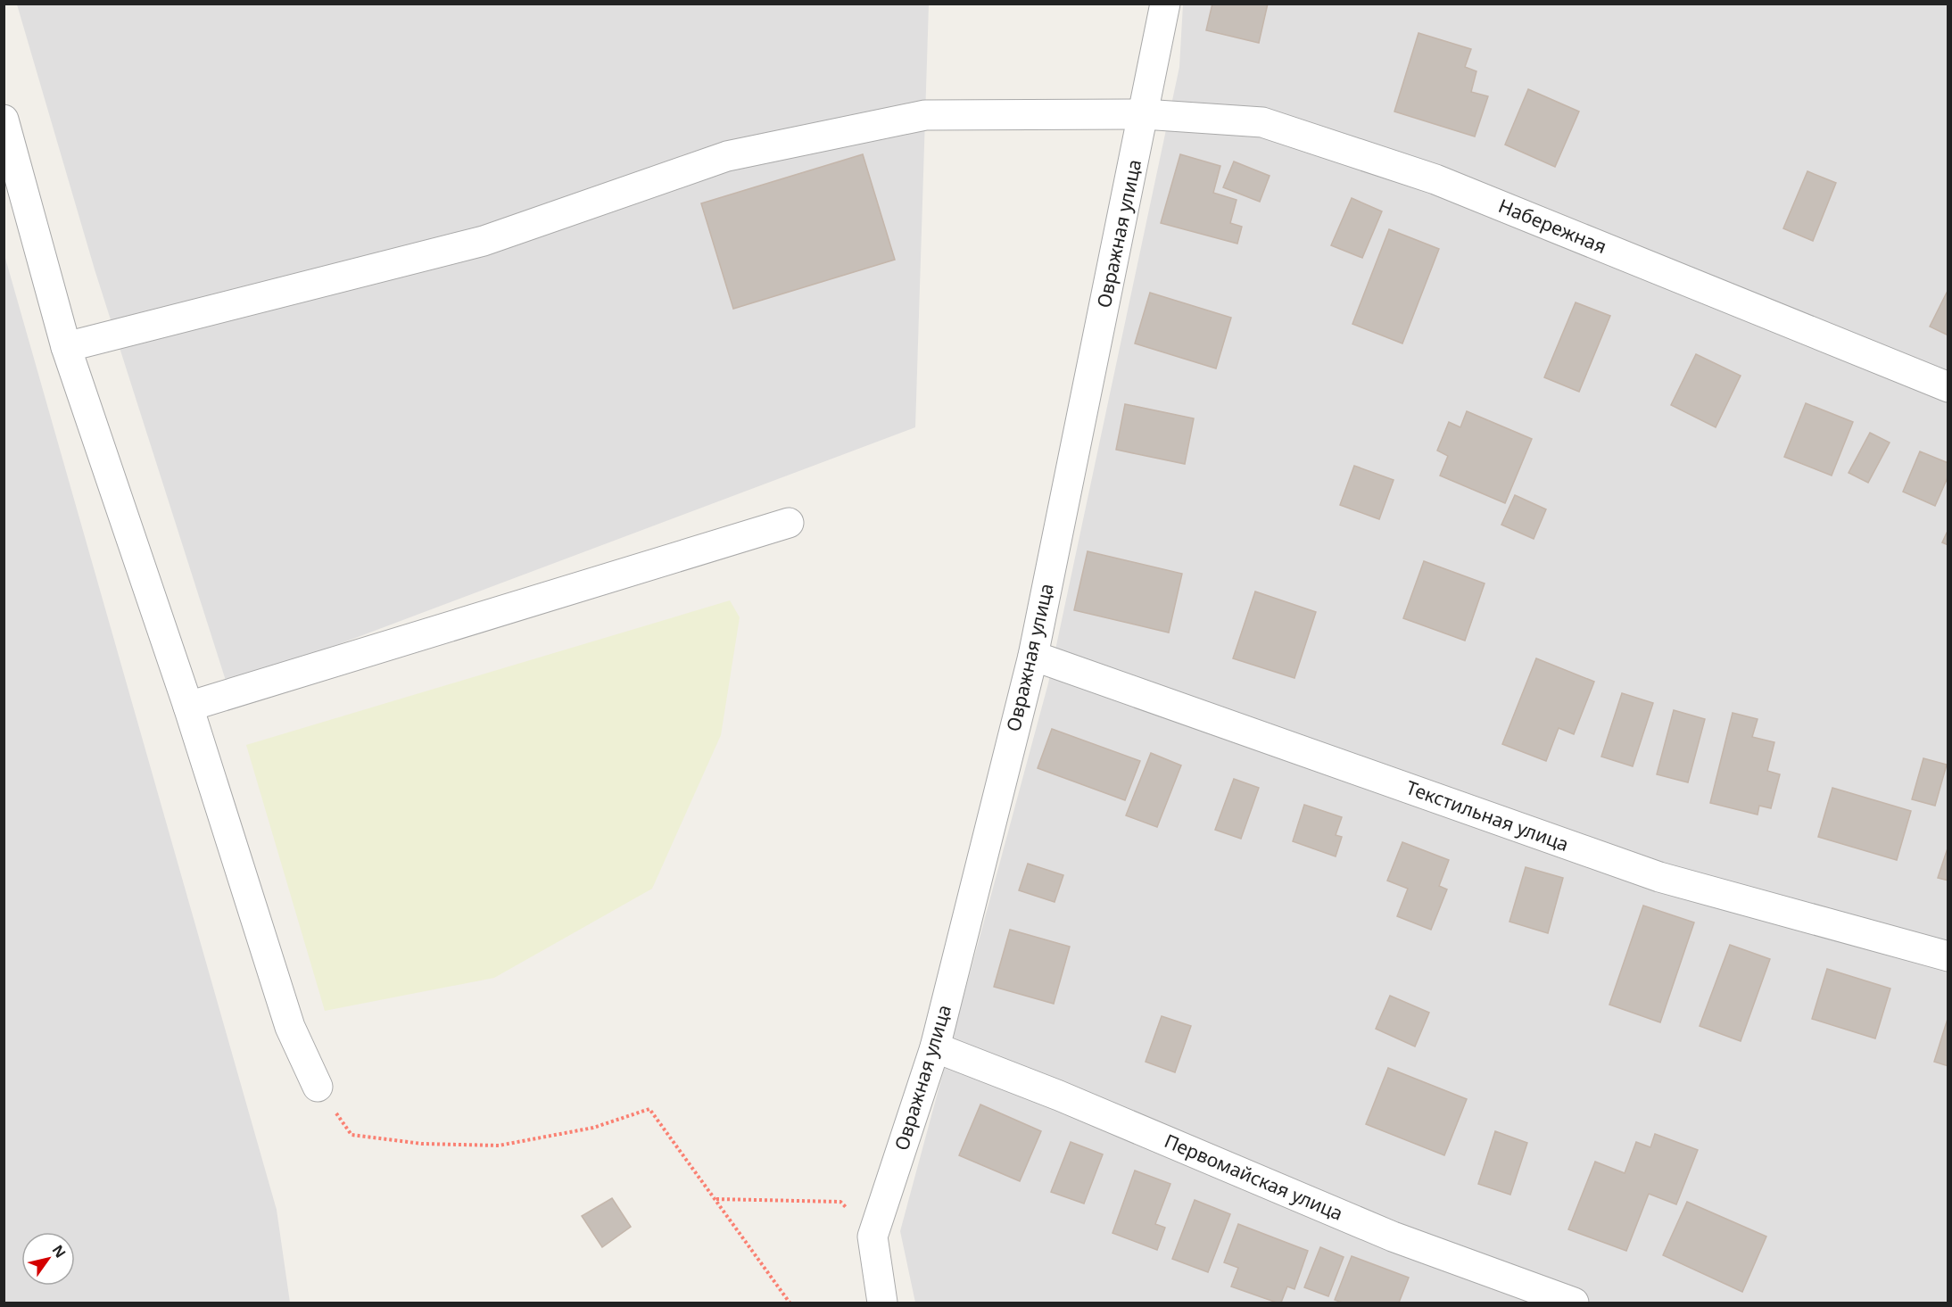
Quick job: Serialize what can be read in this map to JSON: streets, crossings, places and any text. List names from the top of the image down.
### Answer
{
  "streets": {
    "street": [
      "Набережная",
      "Овражная улица",
      "Текстильная улица",
      "Первомайская улица"
    ]
  },
  "crossings": [
    ["Набережная", "Овражная улица"],
    ["Овражная улица", "Текстильная улица"],
    ["Овражная улица", "Первомайская улица"]
  ],
  "north": "top right"
}
